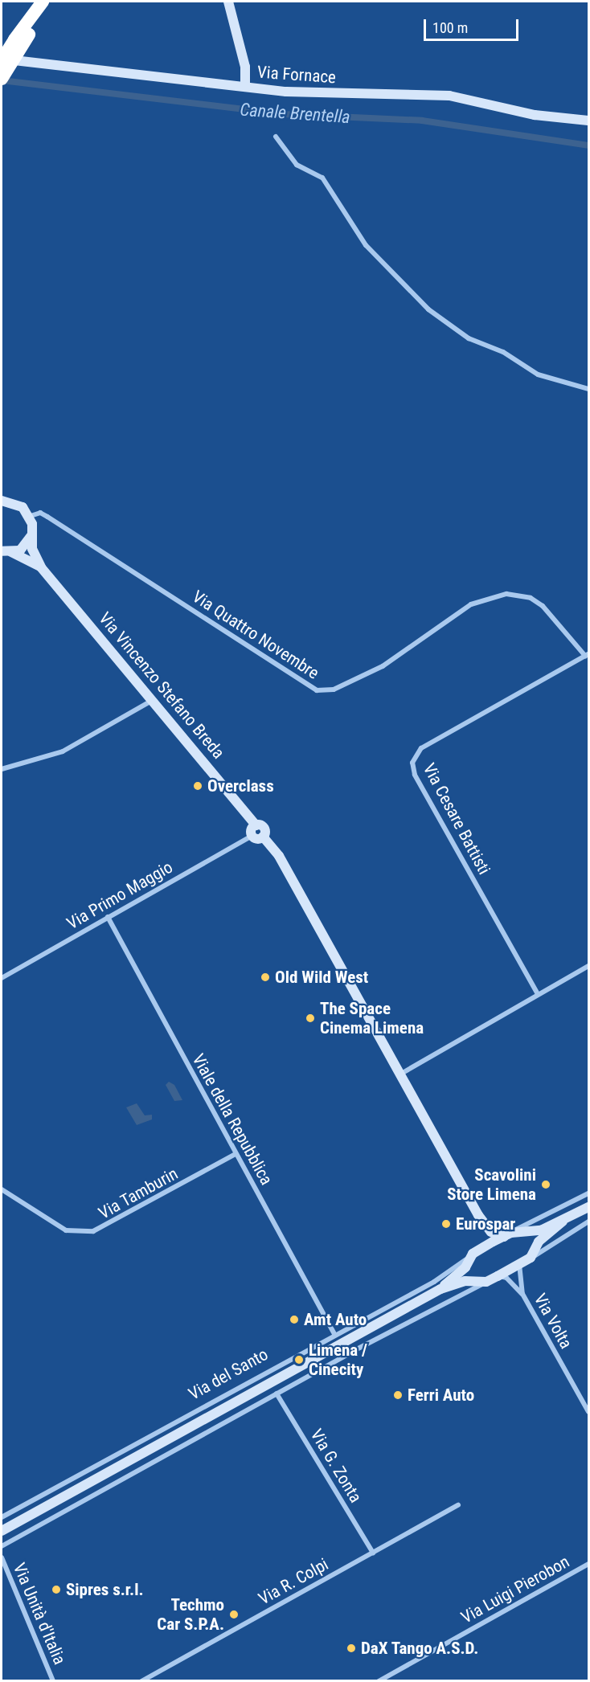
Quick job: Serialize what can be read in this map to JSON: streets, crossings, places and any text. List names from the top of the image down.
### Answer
{
  "streets": {
    "street": [
      "Via Fornace",
      "Via Quattro Novembre",
      "Via Vincenzo Stefano Breda",
      "Via Cesare Battisti",
      "Via Primo Maggio",
      "Viale della Repubblica",
      "Via Tamburin",
      "Via Volta",
      "Via del Santo",
      "Via G. Zonta",
      "Via R. Colpi",
      "Via Luigi Pierobon",
      "Via Unità d'Italia"
    ]
  },
  "crossings": [
    ["Via Quattro Novembre", "Via Vincenzo Stefano Breda"],
    ["Via Quattro Novembre", "Via Cesare Battisti"],
    ["Via Vincenzo Stefano Breda", "Via del Santo"],
    ["Via Primo Maggio", "Viale della Repubblica"],
    ["Viale della Repubblica", "Via Tamburin"],
    ["Viale della Repubblica", "Via del Santo"],
    ["Via G. Zonta", "Via R. Colpi"]
  ],
  "water": ["Canale Brentella"],
  "places": [
    "Overclass",
    "Old Wild West",
    "The Space Cinema Limena",
    "Scavolini Store Limena",
    "Eurospar",
    "Amt Auto",
    "Limena / Cinecity",
    "Ferri Auto",
    "Sipres s.r.l.",
    "Techmo Car S.P.A.",
    "DaX Tango A.S.D."
  ],
  "scale_bar": "100 m"
}
